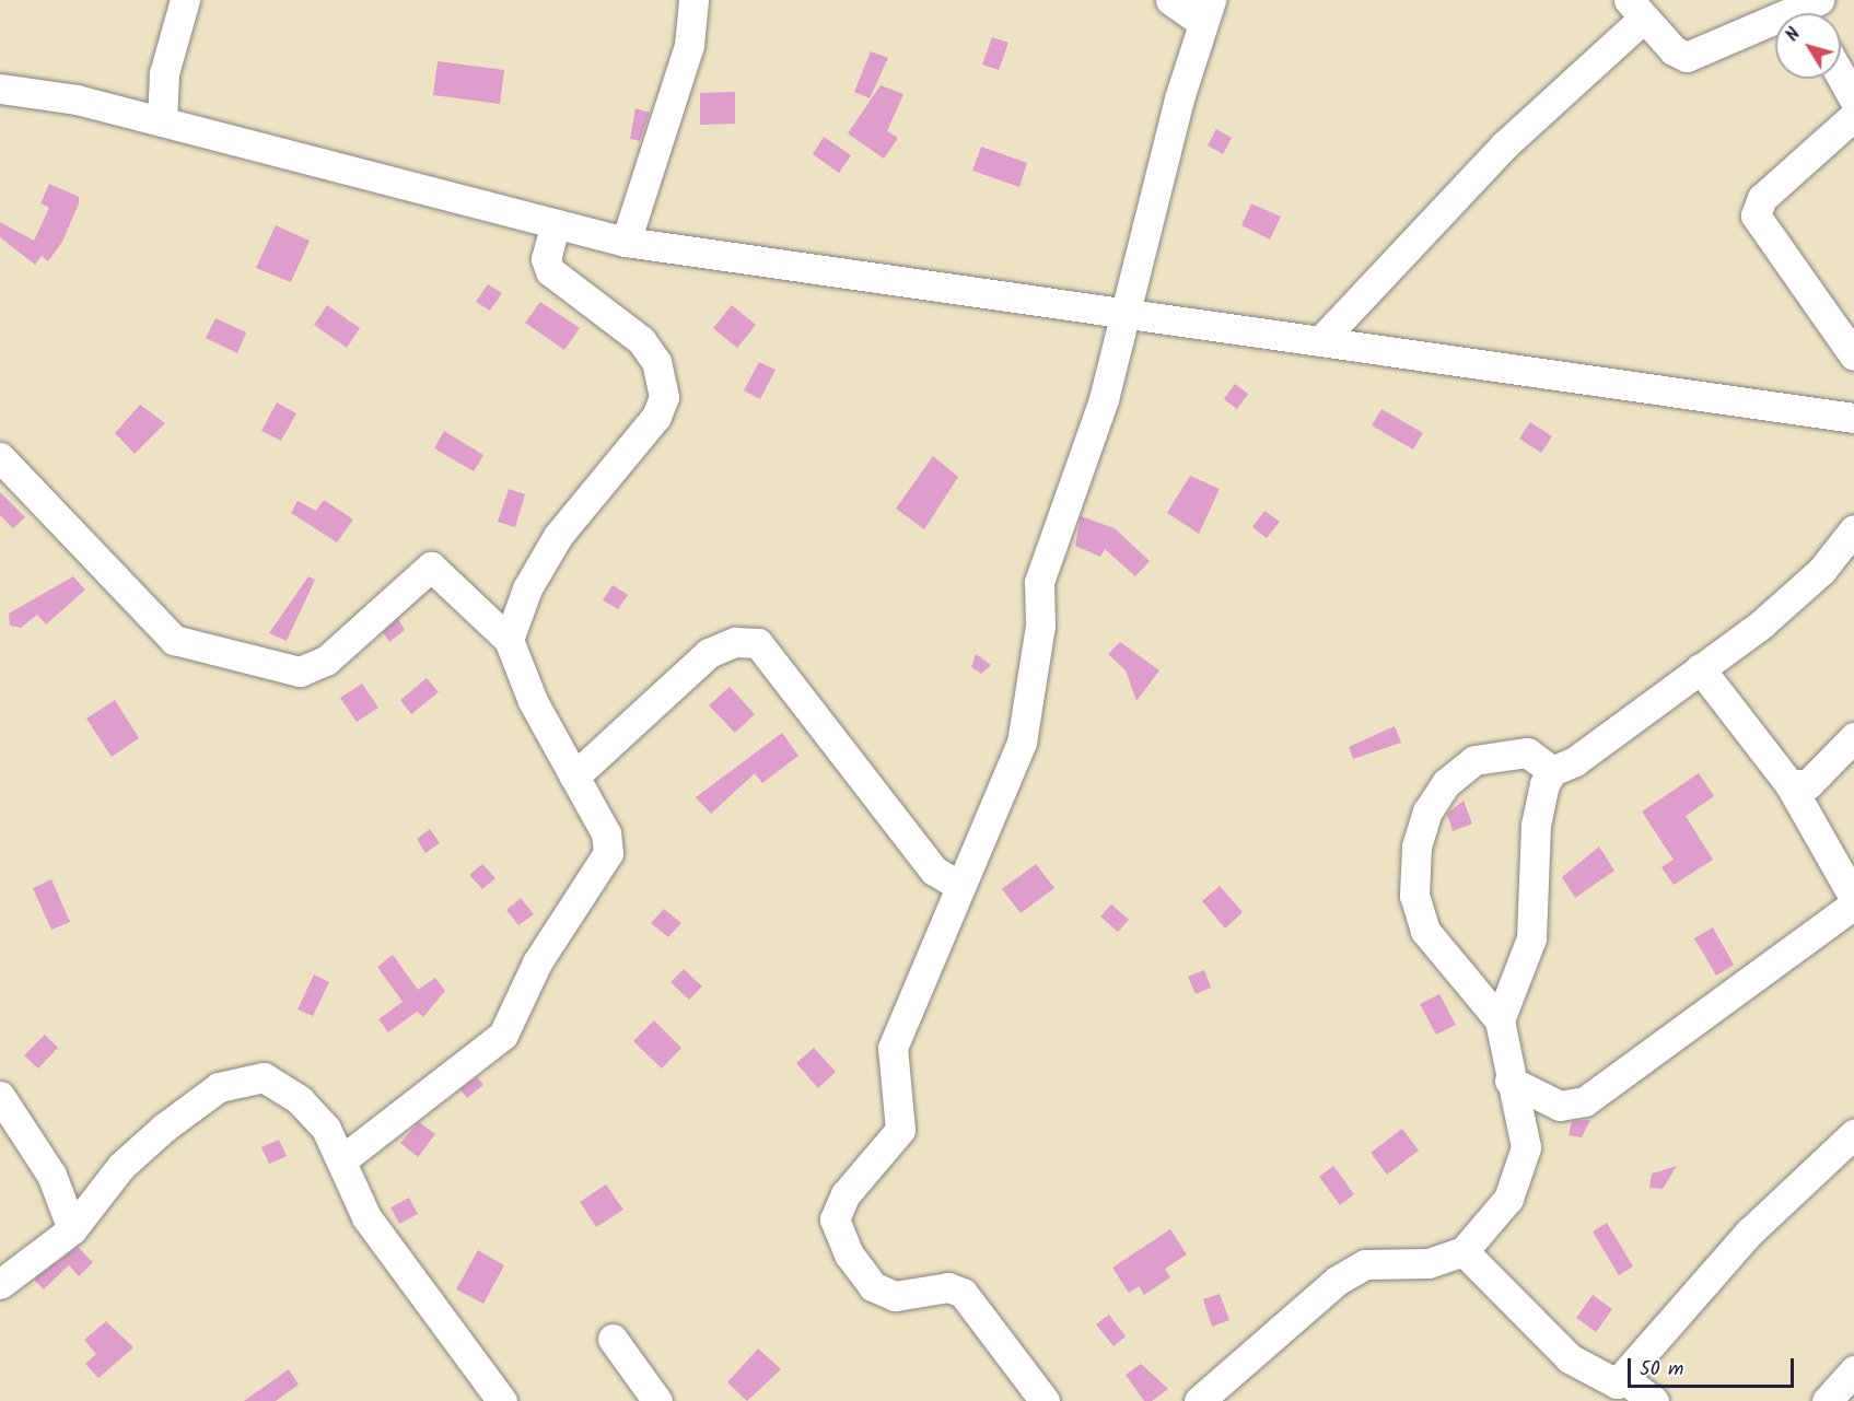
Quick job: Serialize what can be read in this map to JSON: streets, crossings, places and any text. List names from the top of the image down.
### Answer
{
  "scale_bar": "50 m",
  "north": "top left"
}
